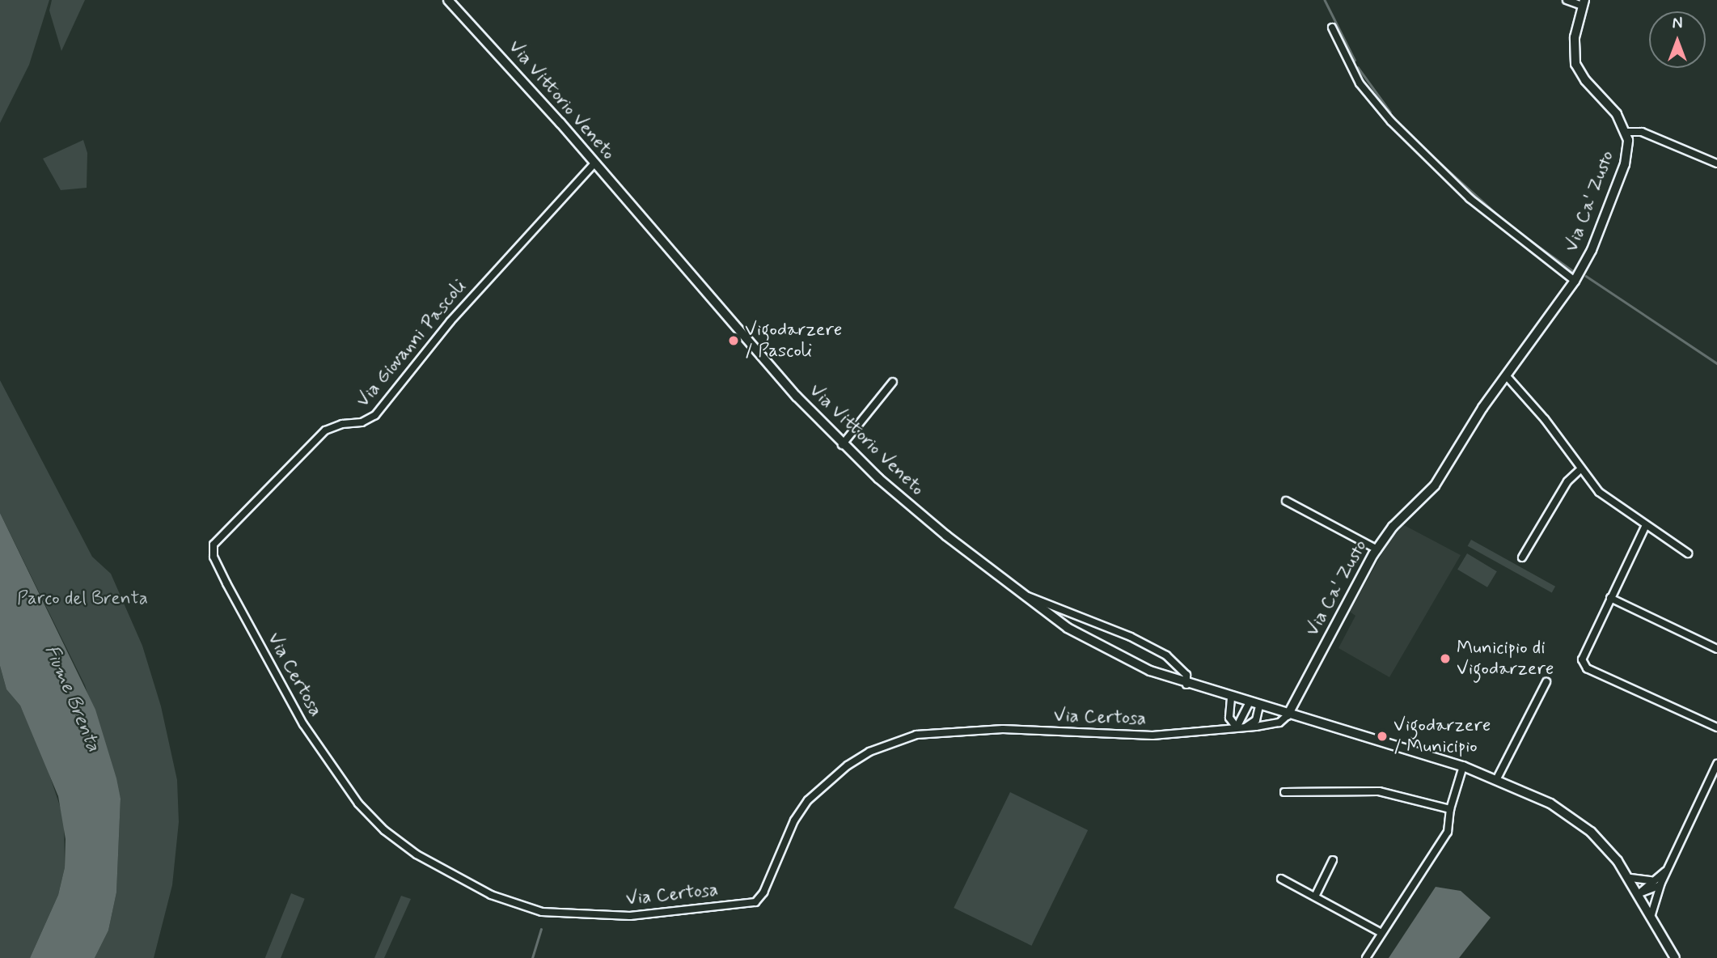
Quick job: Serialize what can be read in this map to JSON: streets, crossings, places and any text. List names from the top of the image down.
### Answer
{
  "streets": {
    "main road": ["Via Vittorio Veneto", "Via Ca' Zusto"],
    "street": ["Via Giovanni Pascoli", "Via Certosa"]
  },
  "crossings": [
    ["Via Vittorio Veneto", "Via Ca' Zusto"],
    ["Via Vittorio Veneto", "Via Giovanni Pascoli"],
    ["Via Vittorio Veneto", "Via Certosa"],
    ["Via Ca' Zusto", "Via Certosa"],
    ["Via Giovanni Pascoli", "Via Certosa"]
  ],
  "water": ["Fiume Brenta"],
  "parks": ["Parco del Brenta"],
  "places": ["Vigodarzere / Pascoli", "Municipio di Vigodarzere", "Vigodarzere / Municipio"],
  "north": "top"
}
